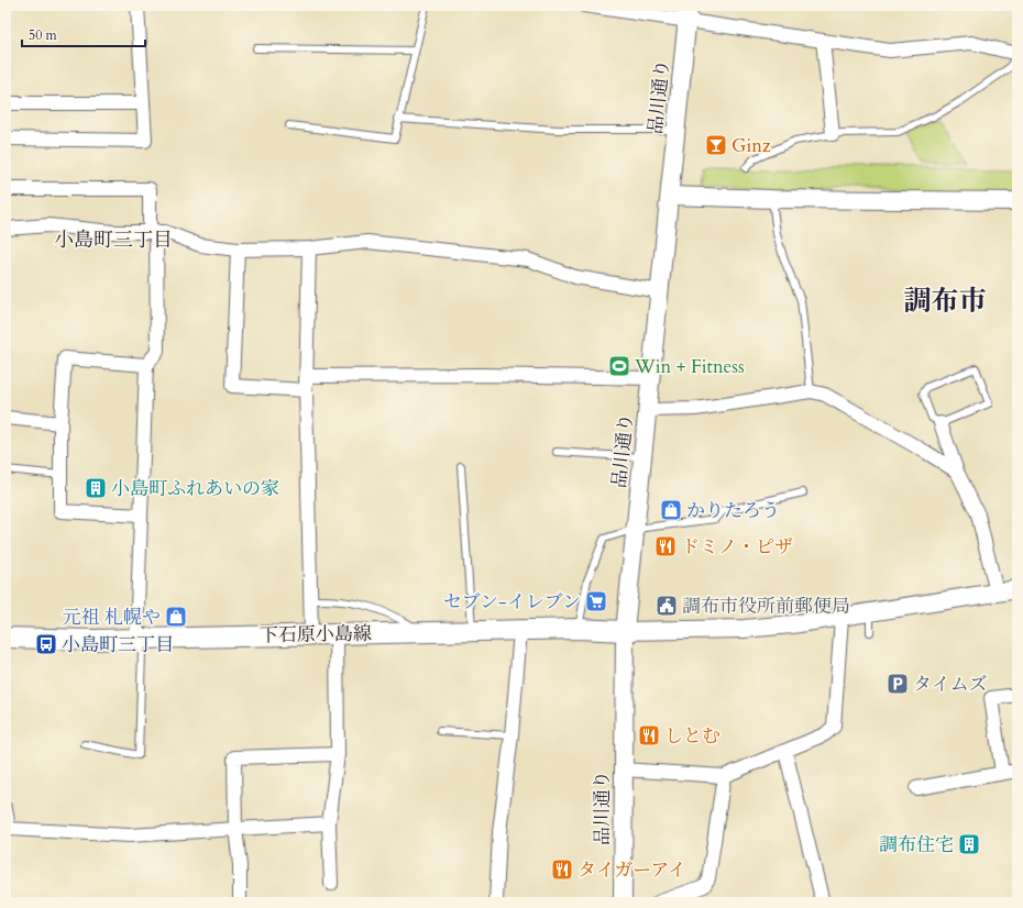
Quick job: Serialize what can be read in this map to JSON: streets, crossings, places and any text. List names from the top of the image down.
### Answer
{
  "streets": {
    "main road": ["下石原小島線"],
    "street": ["品川通り"]
  },
  "crossings": [
    ["品川通り", "下石原小島線"]
  ],
  "districts": ["小島町三丁目", "調布市"],
  "places": {
    "bar": ["Ginz"],
    "sports": ["Win + Fitness"],
    "building": ["小島町ふれあいの家", "調布住宅"],
    "shop": ["かりたろう", "元祖 札幌や"],
    "restaurant": ["ドミノ・ピザ", "しとむ", "タイガーアイ"],
    "supermarket": ["セブン-イレブン"],
    "public building": ["調布市役所前郵便局"],
    "bus stop": ["小島町三丁目"],
    "parking": ["タイムズ"]
  },
  "scale_bar": "50 m"
}
